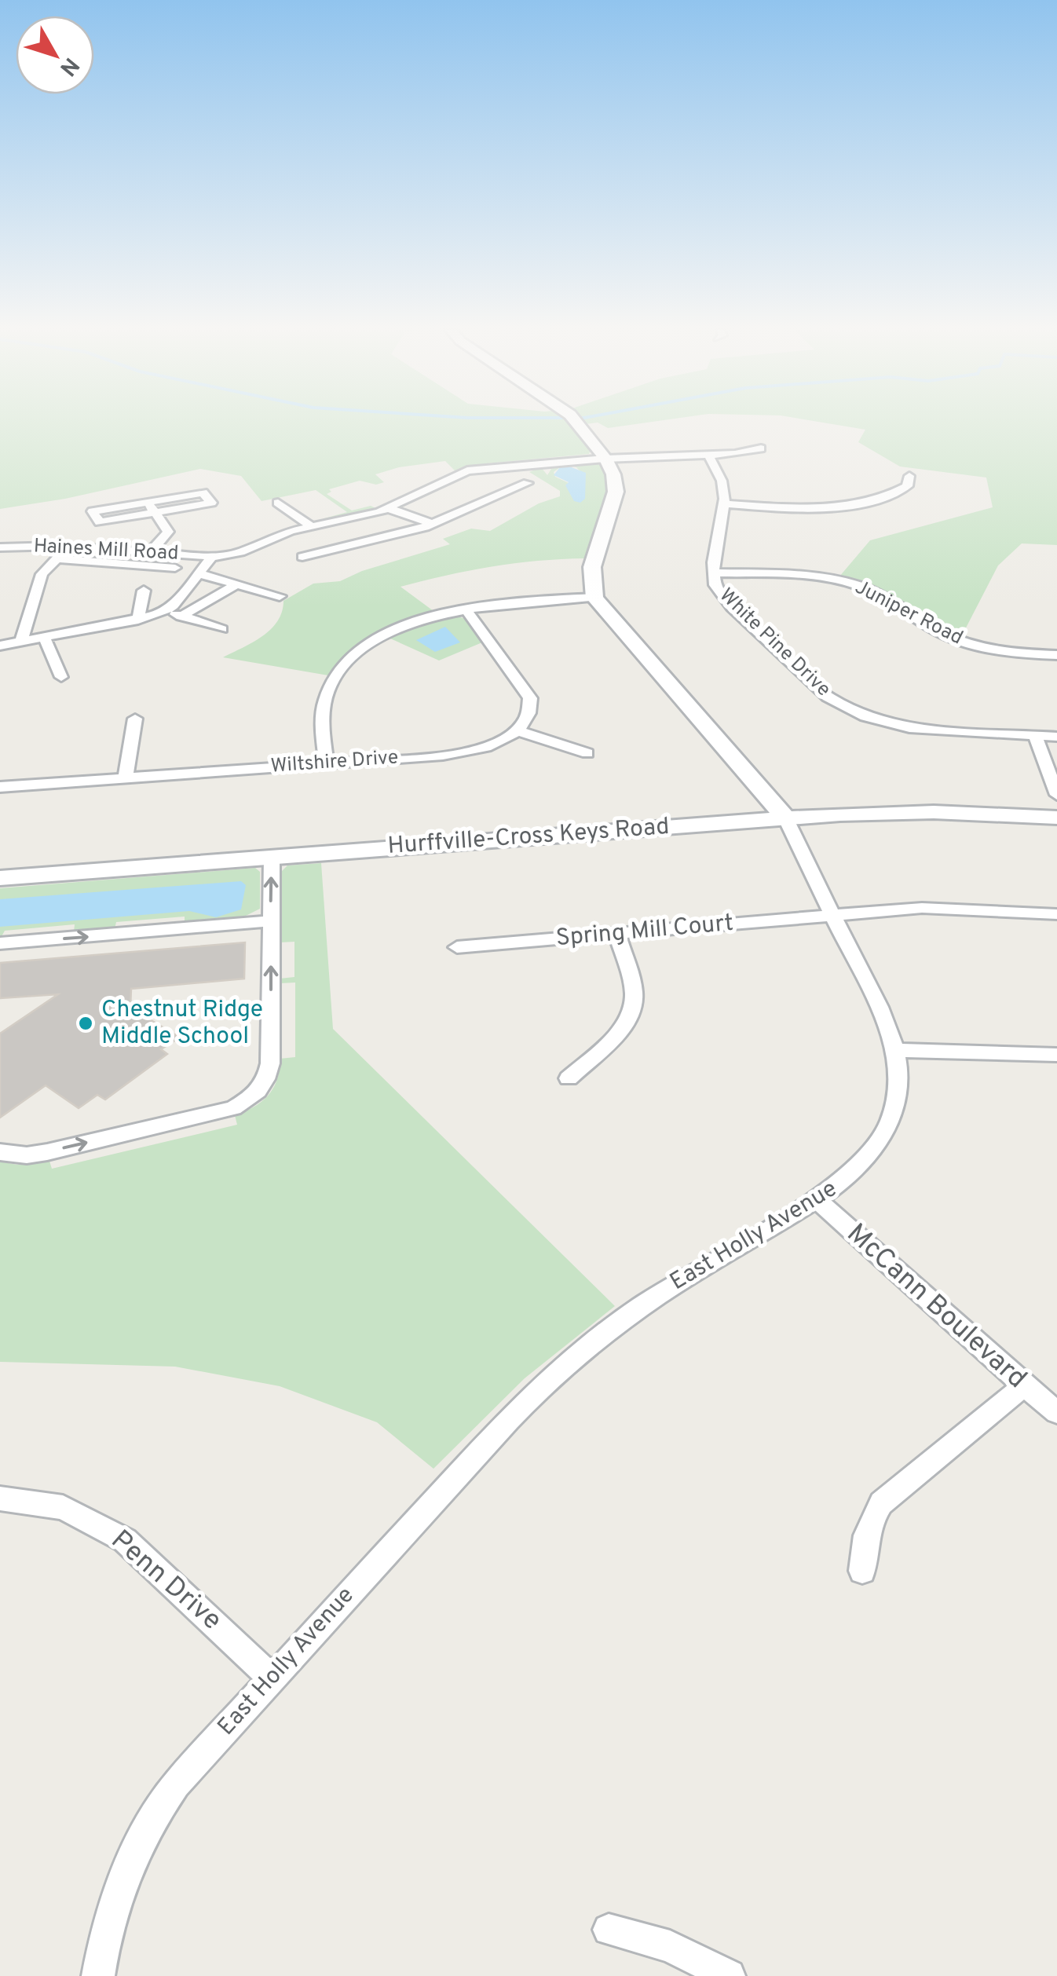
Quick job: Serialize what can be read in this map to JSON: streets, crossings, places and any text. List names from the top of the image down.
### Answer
{
  "streets": {
    "street": [
      "Haines Mill Road",
      "Juniper Road",
      "White Pine Drive",
      "Wiltshire Drive",
      "Hurffville-Cross Keys Road",
      "Spring Mill Court",
      "East Holly Avenue",
      "McCann Boulevard",
      "Penn Drive"
    ]
  },
  "crossings": [
    ["Haines Mill Road", "White Pine Drive"],
    ["Juniper Road", "White Pine Drive"],
    ["Hurffville-Cross Keys Road", "East Holly Avenue"],
    ["Spring Mill Court", "East Holly Avenue"],
    ["East Holly Avenue", "McCann Boulevard"],
    ["East Holly Avenue", "Penn Drive"]
  ],
  "places": ["Chestnut Ridge Middle School"],
  "north": "bottom right"
}
